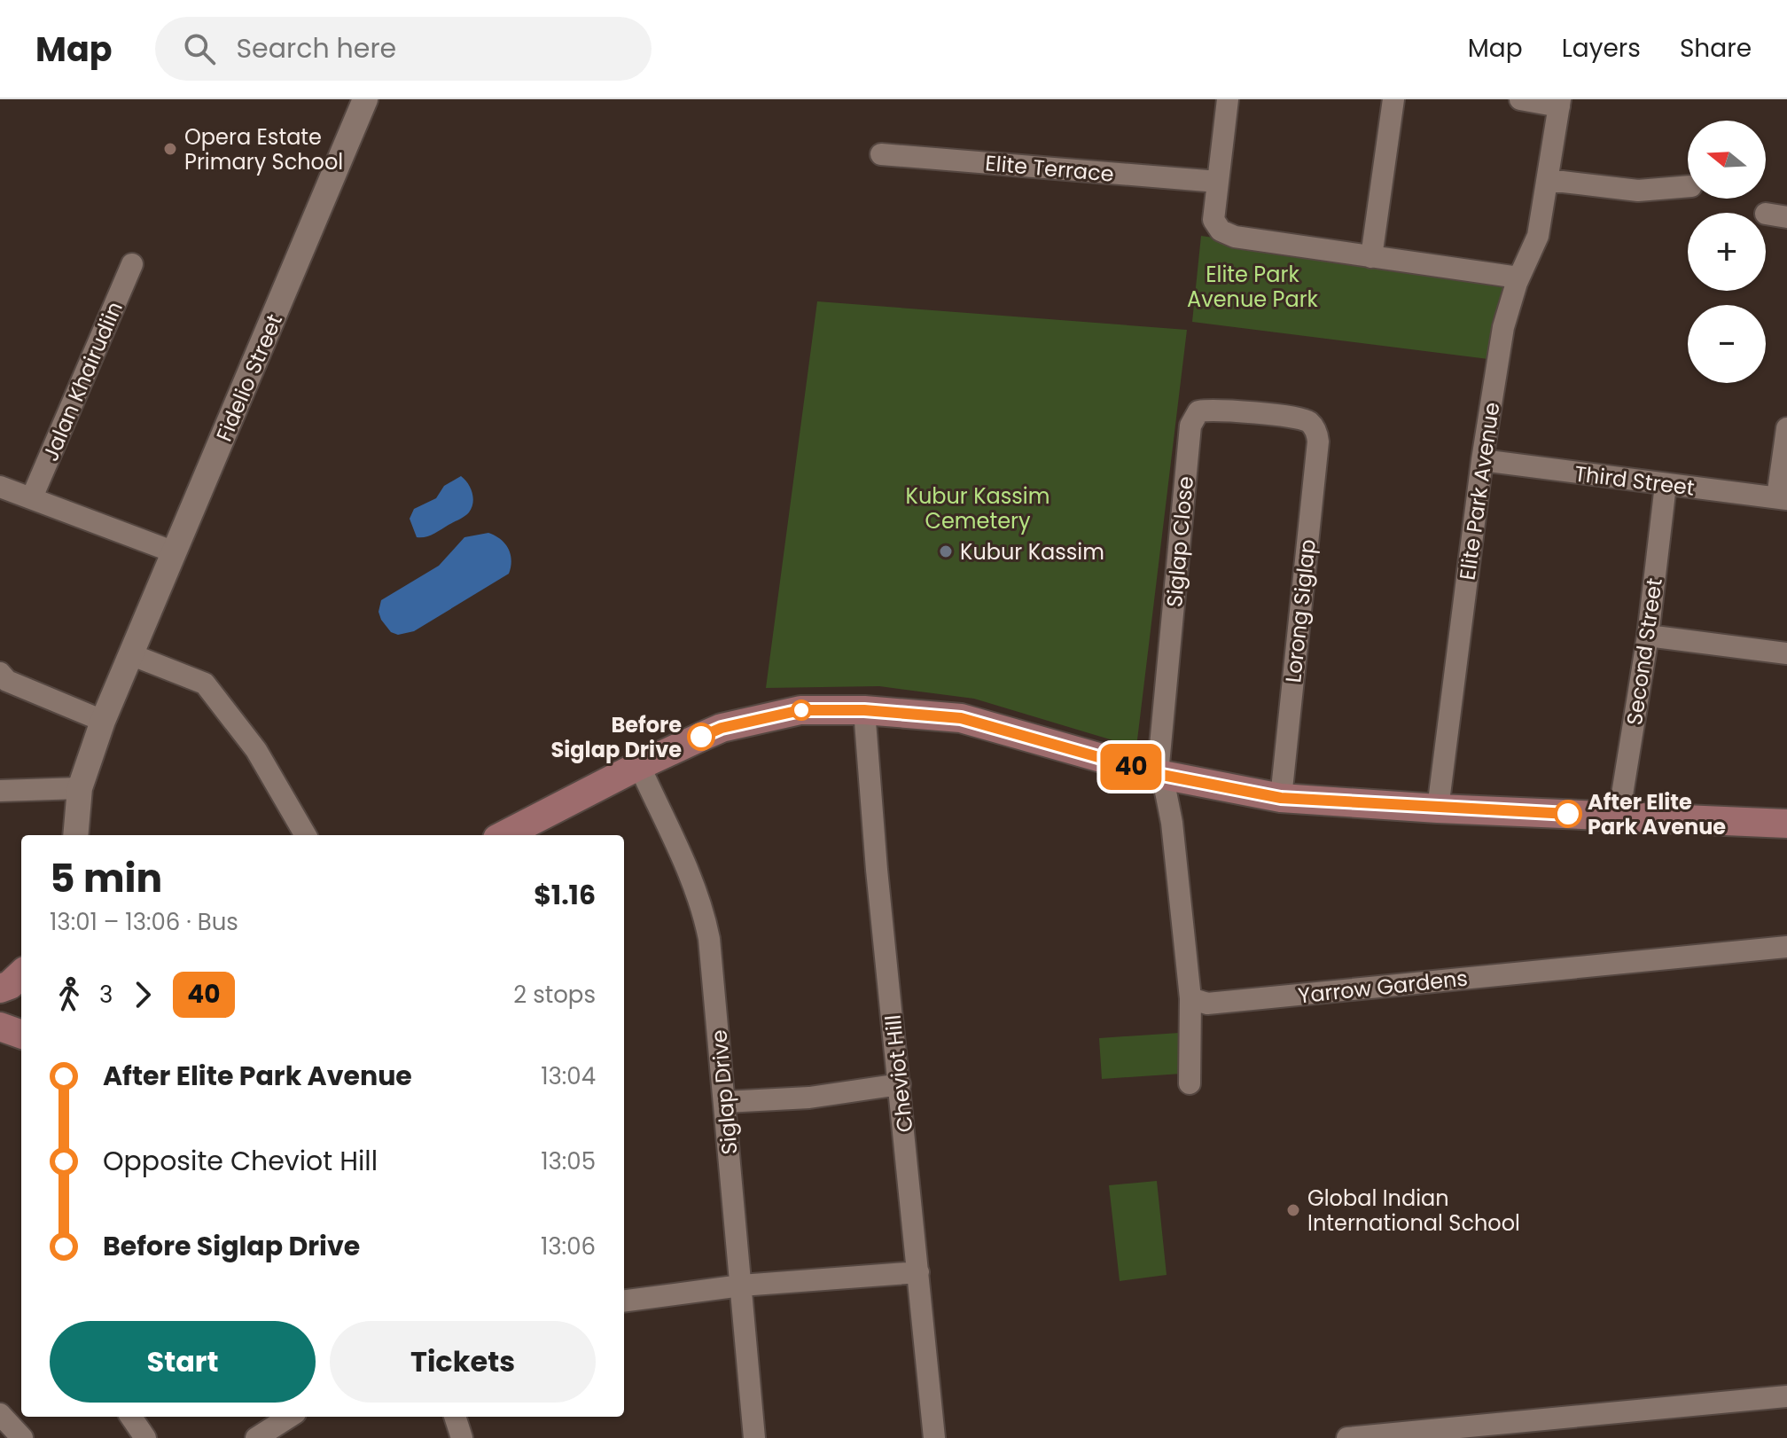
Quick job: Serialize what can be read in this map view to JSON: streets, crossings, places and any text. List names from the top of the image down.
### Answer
{
  "streets": {
    "street": [
      "Elite Terrace",
      "Fidelio Street",
      "Jalan Khairudiin",
      "Third Street",
      "Elite Park Avenue",
      "Siglap Close",
      "Lorong Siglap",
      "Second Street",
      "Yarrow Gardens",
      "Cheviot Hill",
      "Siglap Drive"
    ]
  },
  "crossings": [
    ["Third Street", "Elite Park Avenue"],
    ["Third Street", "Second Street"],
    ["Siglap Close", "Lorong Siglap"]
  ],
  "parks": ["Elite Park Avenue Park", "Kubur Kassim Cemetery"],
  "places": [
    "Opera Estate Primary School",
    "Kubur Kassim",
    "Before Siglap Drive",
    "After Elite Park Avenue",
    "Global Indian International School"
  ],
  "lines": ["bus line 40"],
  "north": "left",
  "page": {
    "header": "Map",
    "search": "Search here",
    "nav": ["Map", "Layers", "Share"],
    "on_map": "40",
    "map_buttons": ["+", "−"],
    "heading": ["5 min", "13:01 – 13:06 · Bus", "$1.16"],
    "legs": ["3", "40", "2 stops"],
    "list": [
      {
        "name": "After Elite Park Avenue",
        "value": "13:04"
      },
      {
        "name": "Opposite Cheviot Hill",
        "value": "13:05"
      },
      {
        "name": "Before Siglap Drive",
        "value": "13:06"
      }
    ],
    "buttons": ["Start", "Tickets"]
  }
}
